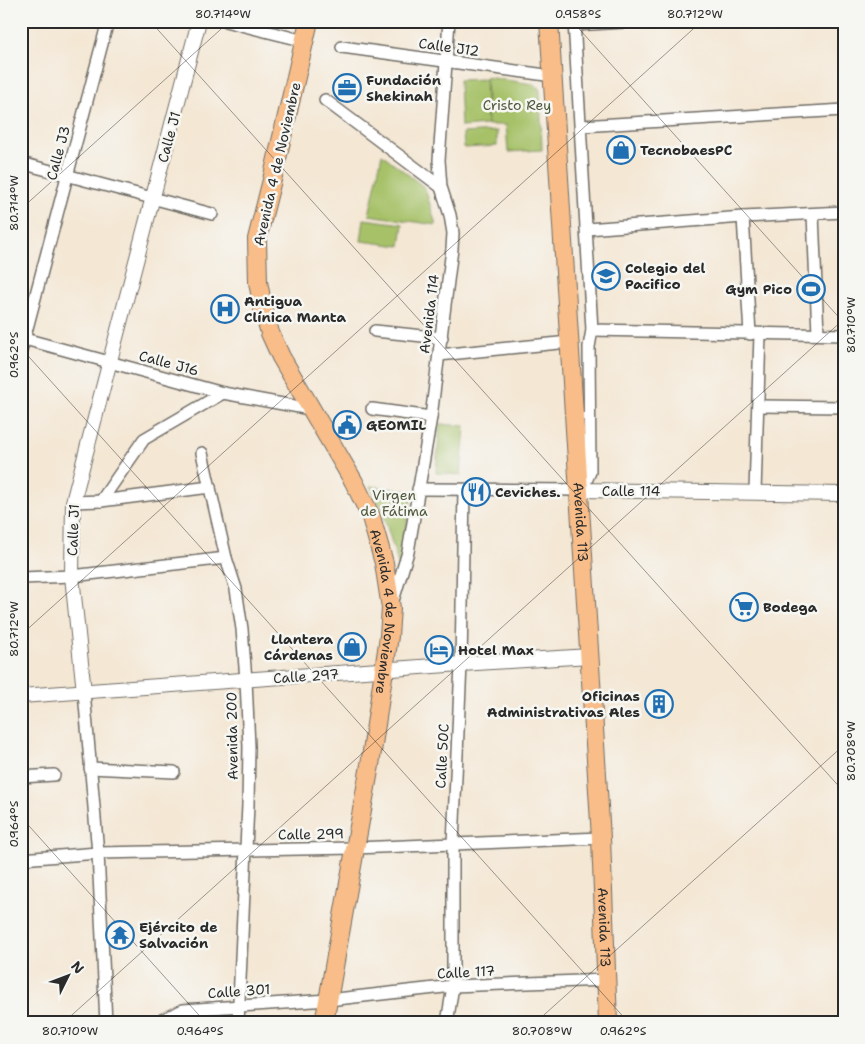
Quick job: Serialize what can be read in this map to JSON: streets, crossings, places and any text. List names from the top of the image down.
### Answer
{
  "streets": {
    "main road": ["Avenida 4 de Noviembre", "Avenida 113"],
    "street": [
      "Calle J12",
      "Calle J1",
      "Calle J3",
      "Avenida 114",
      "Calle J16",
      "Calle 114",
      "Calle 297",
      "Avenida 200",
      "Calle 50C",
      "Calle 299",
      "Calle 117",
      "Calle 301"
    ]
  },
  "crossings": [
    ["Calle J12", "Avenida 114"],
    ["Calle J12", "Avenida 113"],
    ["Calle J1", "Calle J16"],
    ["Calle J1", "Calle 297"],
    ["Calle J1", "Calle 299"],
    ["Calle J3", "Calle J16"],
    ["Avenida 4 de Noviembre", "Avenida 114"],
    ["Avenida 4 de Noviembre", "Calle J16"],
    ["Avenida 4 de Noviembre", "Calle 297"],
    ["Avenida 4 de Noviembre", "Calle 299"],
    ["Avenida 4 de Noviembre", "Calle 117"],
    ["Avenida 4 de Noviembre", "Calle 301"],
    ["Avenida 114", "Calle 114"],
    ["Calle 114", "Avenida 113"],
    ["Calle 114", "Calle 50C"],
    ["Avenida 113", "Calle 297"],
    ["Avenida 113", "Calle 299"],
    ["Avenida 113", "Calle 117"],
    ["Calle 297", "Avenida 200"],
    ["Calle 297", "Calle 50C"],
    ["Avenida 200", "Calle 299"],
    ["Avenida 200", "Calle 301"],
    ["Calle 50C", "Calle 299"],
    ["Calle 50C", "Calle 117"],
    ["Calle 117", "Calle 301"]
  ],
  "parks": ["Cristo Rey", "Virgen de Fátima"],
  "places": {
    "office": ["Fundación Shekinah"],
    "shop": ["TecnobaesPC", "Llantera Cárdenas"],
    "school or university": ["Colegio del Pacifico"],
    "sports": ["Gym Pico"],
    "hospital": ["Antigua Clínica Manta"],
    "public building": ["GEOMIL"],
    "restaurant": ["Ceviches."],
    "supermarket": ["Bodega"],
    "hotel": ["Hotel Max"],
    "building": ["Oficinas Administrativas Ales"],
    "temple": ["Ejército de Salvación"]
  },
  "north": "top right",
  "coordinates": [
    "80.714°W",
    "0.958°S",
    "80.712°W",
    "80.710°W",
    "0.962°S",
    "80.708°W",
    "0.964°S"
  ]
}
